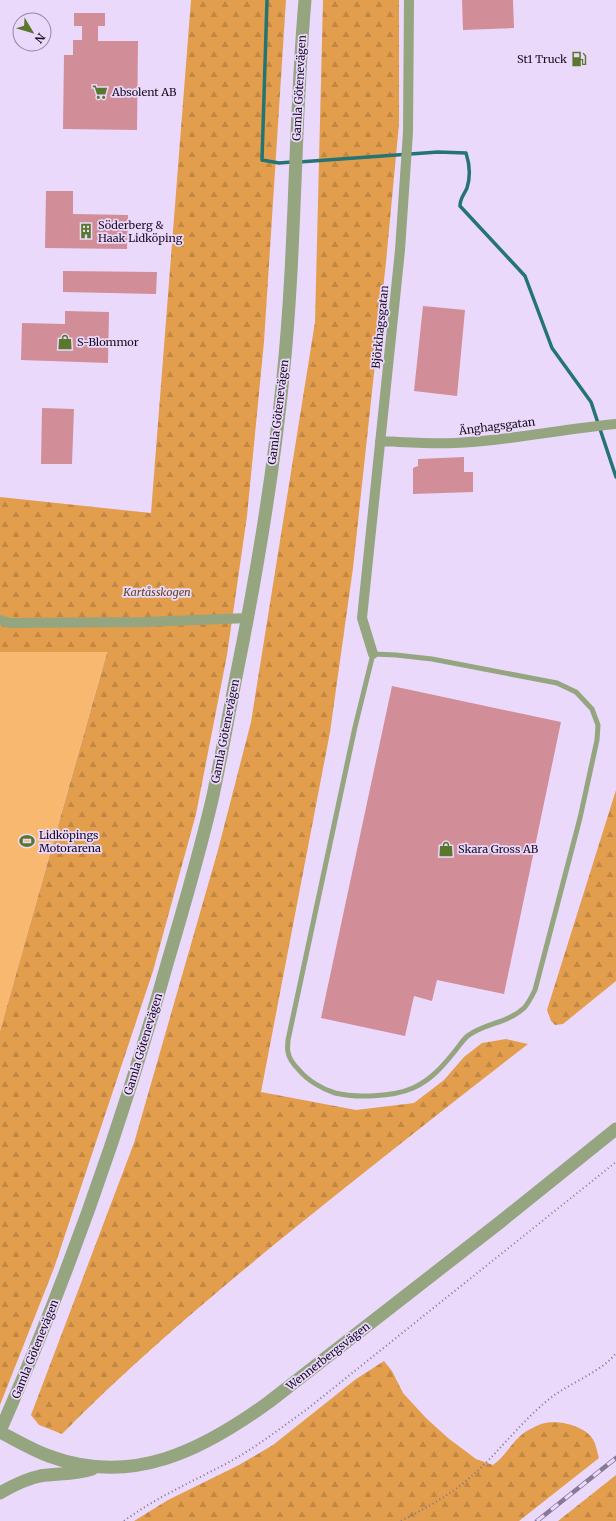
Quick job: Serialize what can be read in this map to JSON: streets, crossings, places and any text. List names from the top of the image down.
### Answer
{
  "streets": {
    "street": [
      "Gamla Götenevägen",
      "Björkhagsgatan",
      "Änghagsgatan",
      "Wennerbergsvägen"
    ]
  },
  "crossings": [
    ["Gamla Götenevägen", "Wennerbergsvägen"],
    ["Björkhagsgatan", "Änghagsgatan"]
  ],
  "parks": ["Kartåsskogen"],
  "places": {
    "fuel station": ["St1 Truck"],
    "supermarket": ["Absolent AB"],
    "building": ["Söderberg & Haak Lidköping"],
    "shop": ["S-Blommor", "Skara Gross AB"],
    "sports": ["Lidköpings Motorarena"]
  },
  "north": "bottom right"
}
